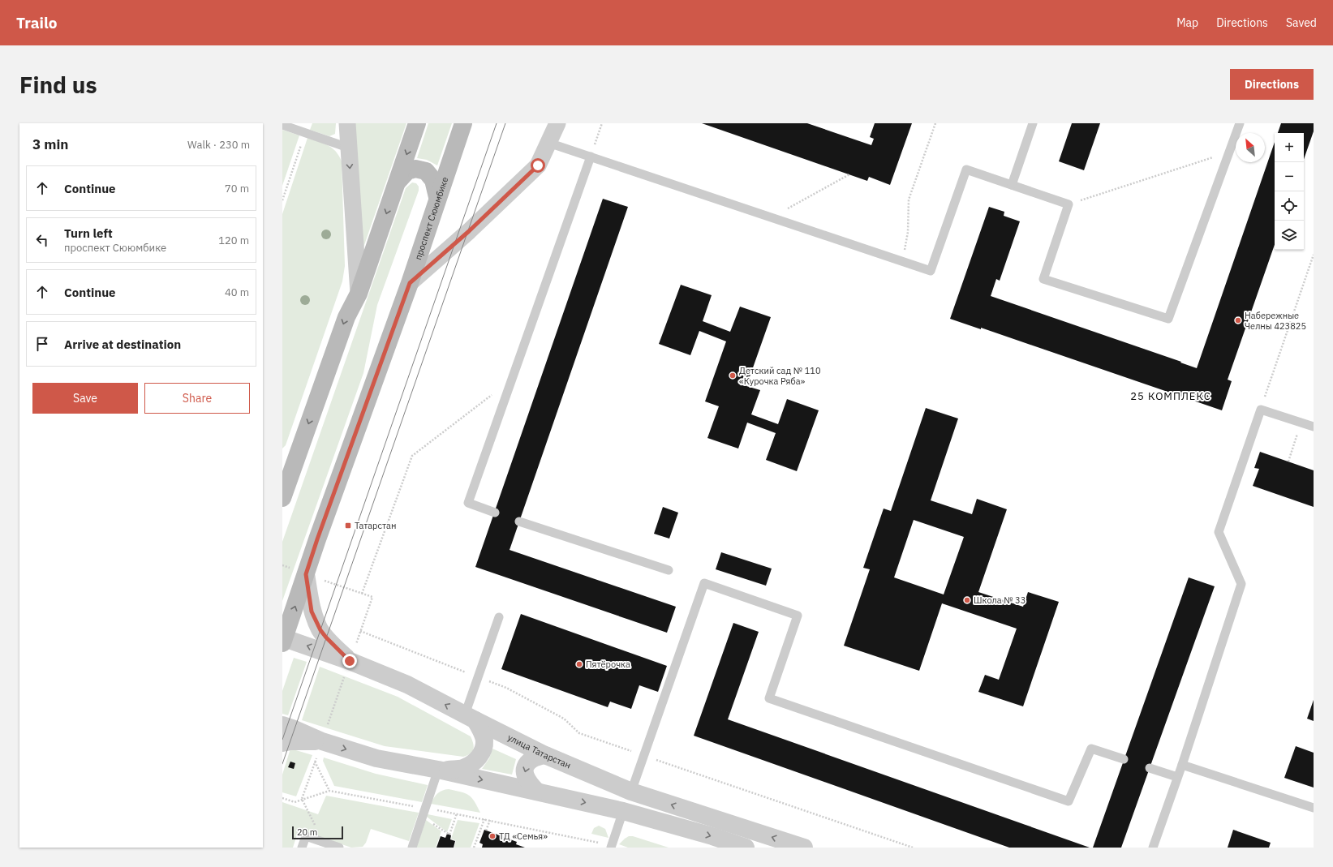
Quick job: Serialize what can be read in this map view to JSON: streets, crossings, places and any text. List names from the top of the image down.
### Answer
{
  "streets": {
    "main road": ["проспект Сююмбике"],
    "street": ["улица Татарстан"]
  },
  "crossings": [
    ["проспект Сююмбике", "улица Татарстан"]
  ],
  "districts": ["25 КОМПЛЕКС"],
  "places": {
    "other": [
      "Набережные Челны 423825",
      "Детский сад № 110 «Курочка Ряба»",
      "Школа № 33",
      "Пятёрочка",
      "ТД «Семья»"
    ],
    "transit": ["Татарстан"]
  },
  "scale_bar": "20 m",
  "north": "top left",
  "page": {
    "header": "Trailo",
    "nav": ["Map", "Directions", "Saved"],
    "buttons": [
      "Directions",
      ["Save", "Share"]
    ],
    "title": "Find us",
    "heading": ["3 min", "Walk · 230 m"],
    "map_buttons": ["+", "−"],
    "list": [
      ["Continue", "70 m"],
      ["Turn left", "проспект Сююмбике", "120 m"],
      ["Continue", "40 m"],
      "Arrive at destination"
    ],
    "scale": "20 m"
  }
}
